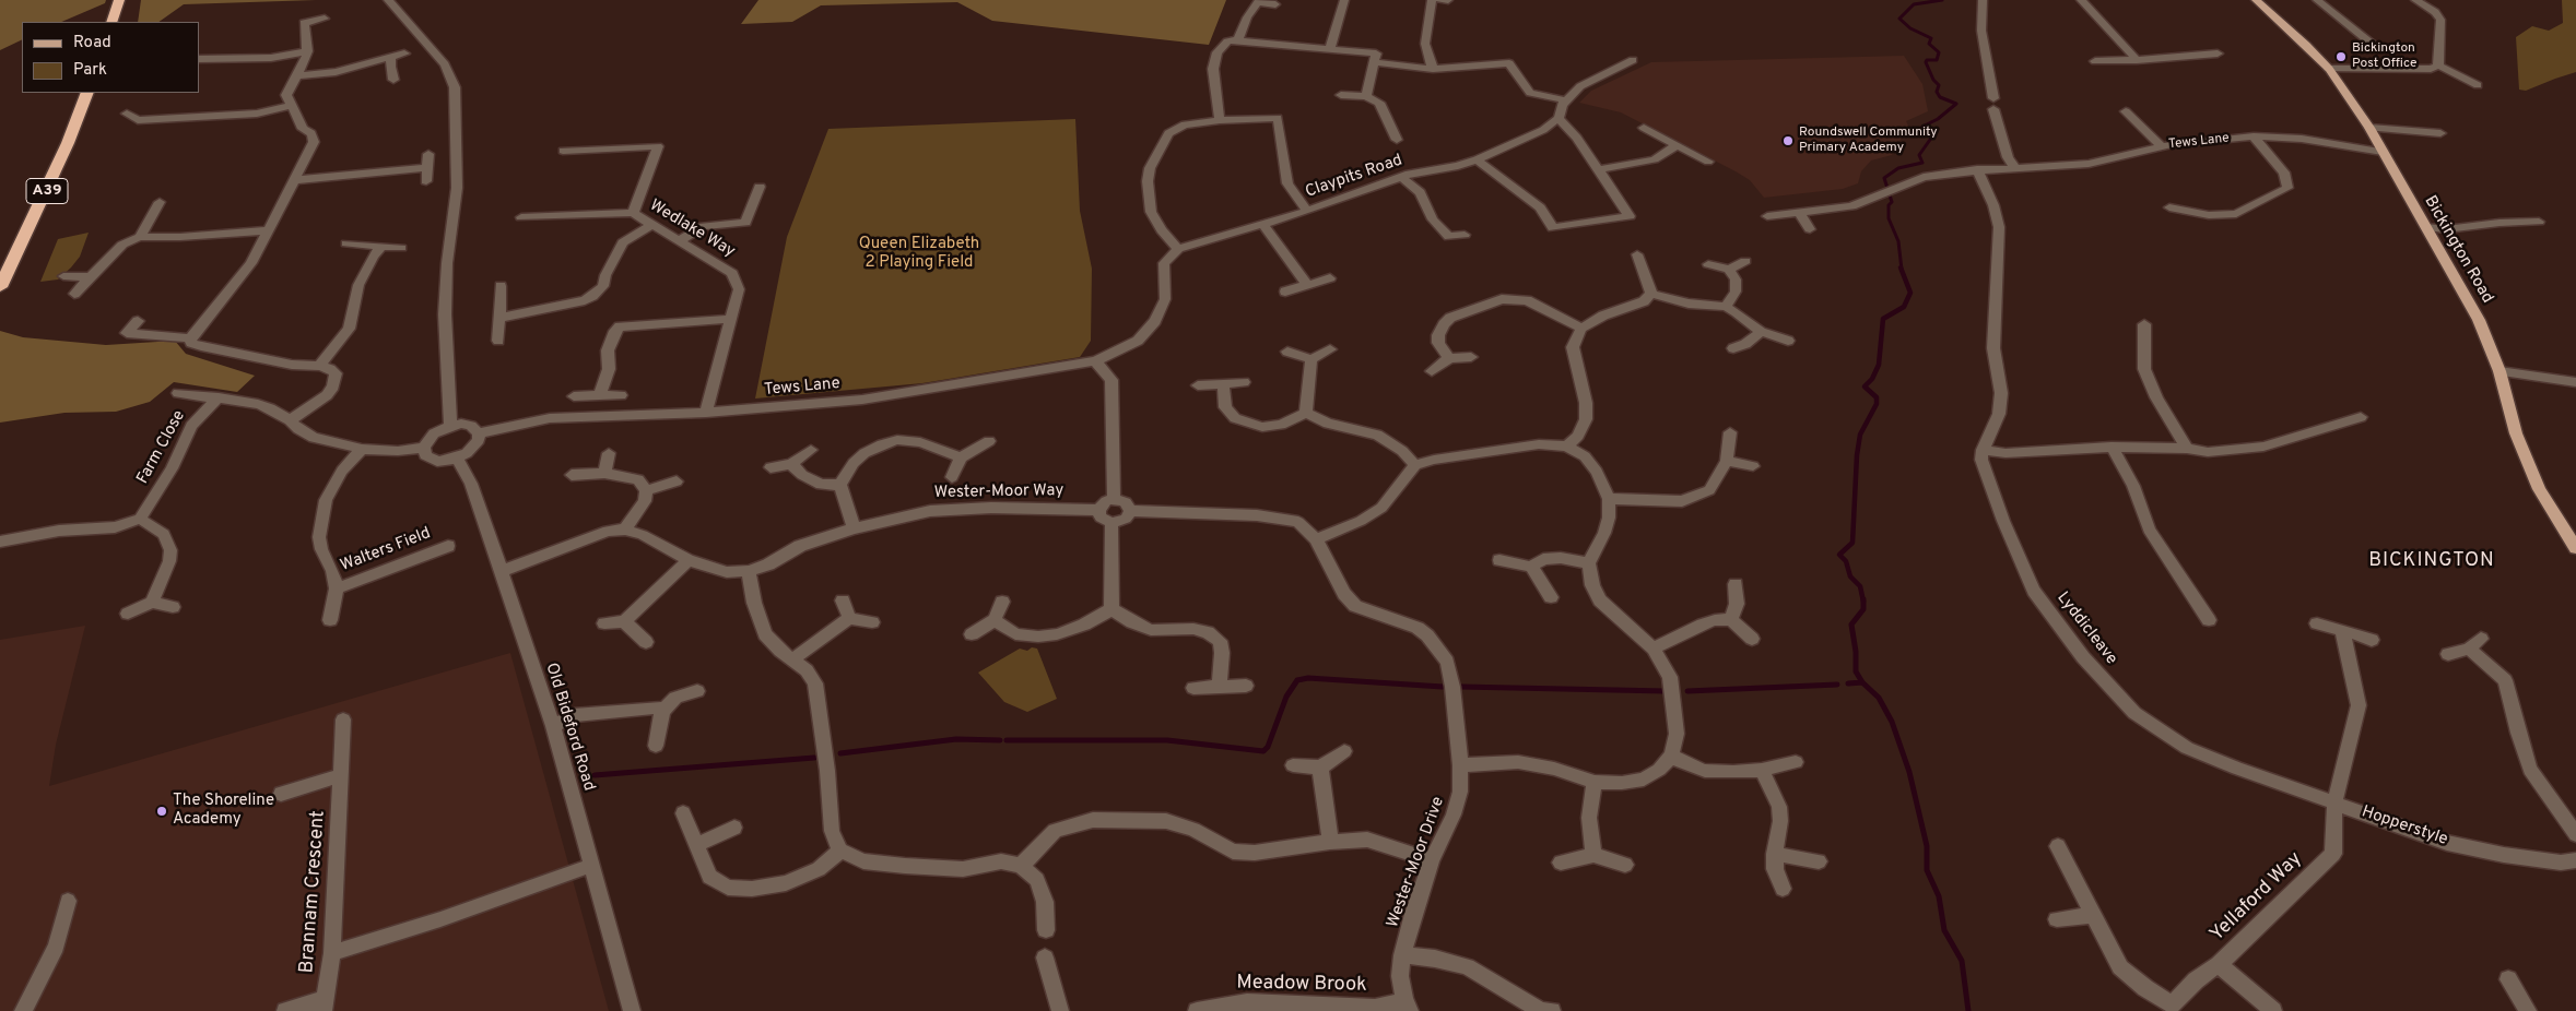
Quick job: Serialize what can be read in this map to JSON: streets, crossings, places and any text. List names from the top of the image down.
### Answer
{
  "streets": {
    "highway": ["A39"],
    "main road": ["Bickington Road"],
    "street": [
      "Tews Lane",
      "Claypits Road",
      "Wedlake Way",
      "Farm Close",
      "Wester-Moor Way",
      "Walters Field",
      "Lyddicleave",
      "Old Bideford Road",
      "Hopperstyle",
      "Wester-Moor Drive",
      "Brannam Crescent",
      "Yellaford Way",
      "Meadow Brook"
    ]
  },
  "crossings": [
    ["Tews Lane", "Claypits Road"],
    ["Tews Lane", "Wedlake Way"],
    ["Tews Lane", "Bickington Road"],
    ["Wester-Moor Way", "Wester-Moor Drive"],
    ["Lyddicleave", "Hopperstyle"],
    ["Hopperstyle", "Yellaford Way"],
    ["Wester-Moor Drive", "Meadow Brook"]
  ],
  "districts": ["BICKINGTON"],
  "parks": ["Queen Elizabeth 2 Playing Field"],
  "places": ["Bickington Post Office", "Roundswell Community Primary Academy", "The Shoreline Academy"],
  "legend": ["Road", "Park"]
}
